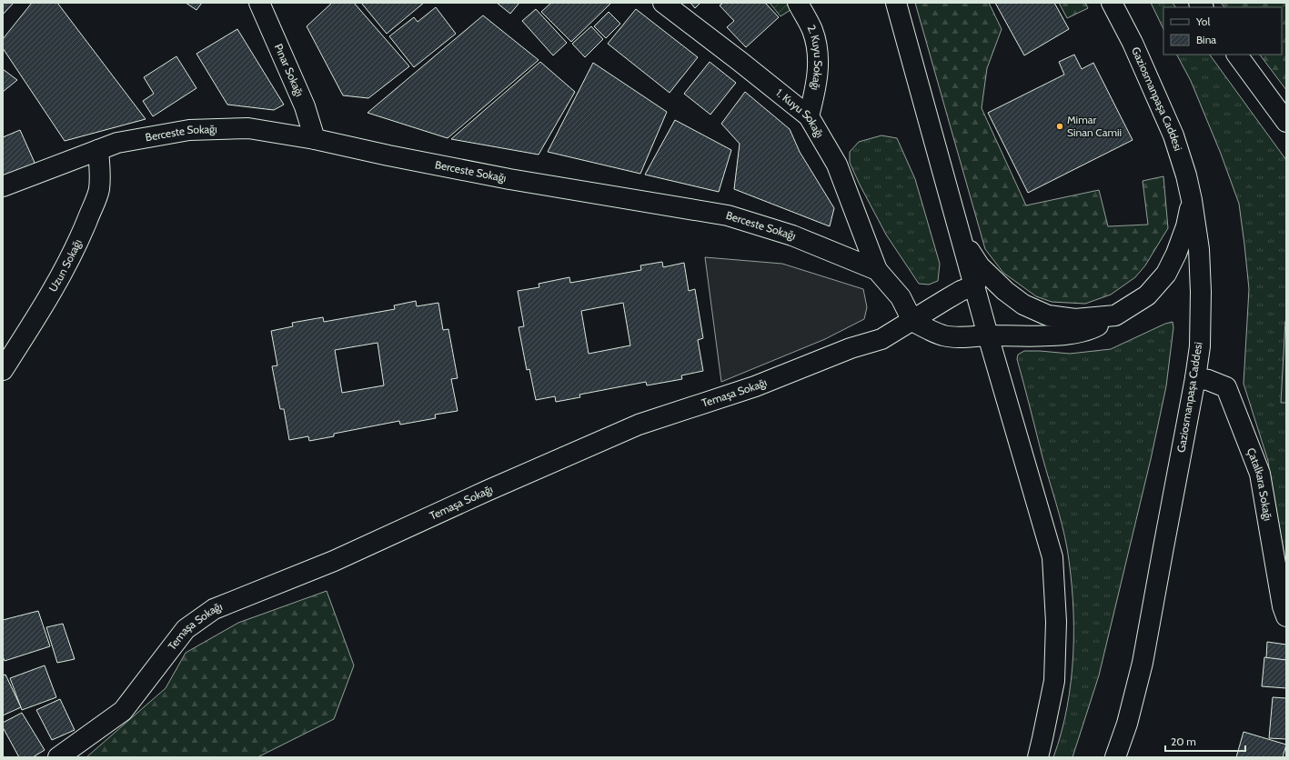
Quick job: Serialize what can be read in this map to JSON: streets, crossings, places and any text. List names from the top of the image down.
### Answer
{
  "streets": {
    "street": [
      "2. Kuyu Sokağı",
      "Pınar Sokağı",
      "Gaziosmanpaşa Caddesi",
      "1. Kuyu Sokağı",
      "Berceste Sokağı",
      "Uzun Sokağı",
      "Temaşa Sokağı",
      "Çatalkara Sokağı"
    ]
  },
  "crossings": [
    ["2. Kuyu Sokağı", "1. Kuyu Sokağı"],
    ["Pınar Sokağı", "Berceste Sokağı"],
    ["Gaziosmanpaşa Caddesi", "Çatalkara Sokağı"],
    ["1. Kuyu Sokağı", "Berceste Sokağı"],
    ["Berceste Sokağı", "Uzun Sokağı"],
    ["Berceste Sokağı", "Temaşa Sokağı"]
  ],
  "places": ["Mimar Sinan Camii"],
  "legend": ["Yol", "Bina"],
  "scale_bar": "20 m"
}
